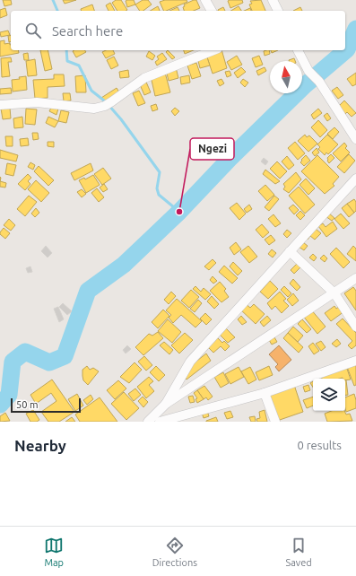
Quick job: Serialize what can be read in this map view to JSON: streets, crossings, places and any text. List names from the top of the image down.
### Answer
{
  "places": ["Ngezi"],
  "scale_bar": "50 m",
  "north": "top",
  "page": {
    "search": "Search here",
    "scale": "50 m",
    "heading": ["Nearby", "0 results"],
    "nav": ["Map", "Directions", "Saved"]
  }
}
